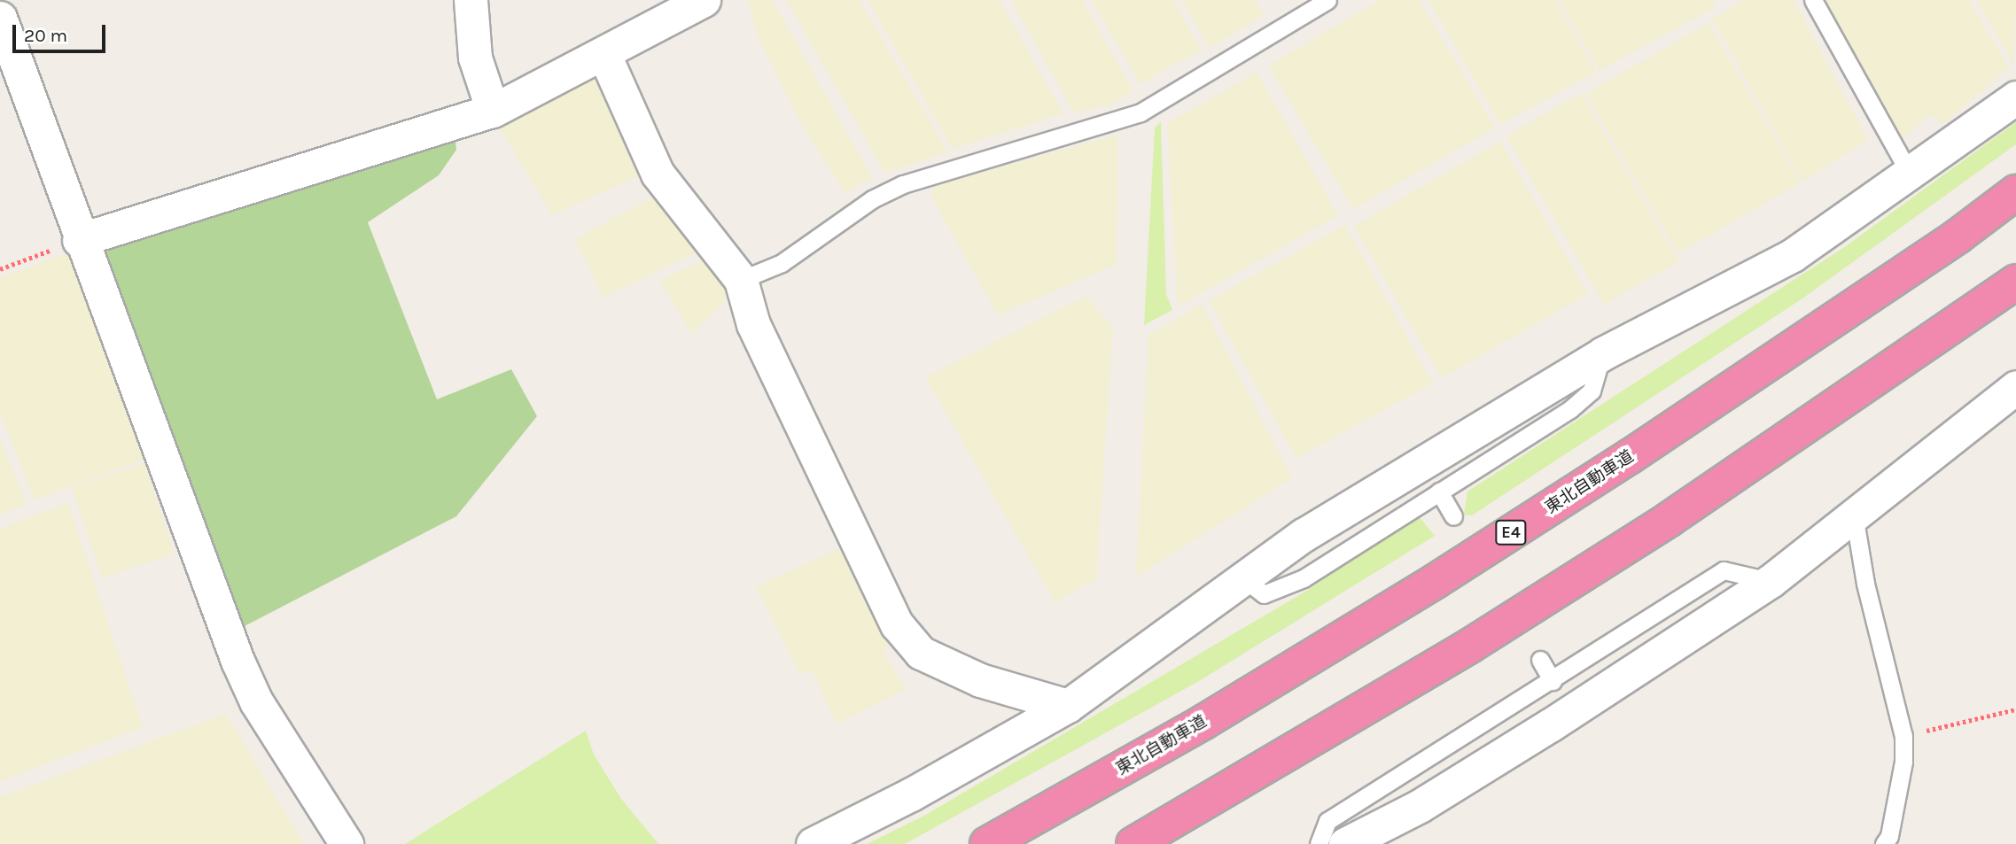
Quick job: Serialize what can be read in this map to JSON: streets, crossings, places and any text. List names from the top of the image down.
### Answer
{
  "streets": {
    "highway": ["東北自動車道", "E4"]
  },
  "scale_bar": "20 m"
}
